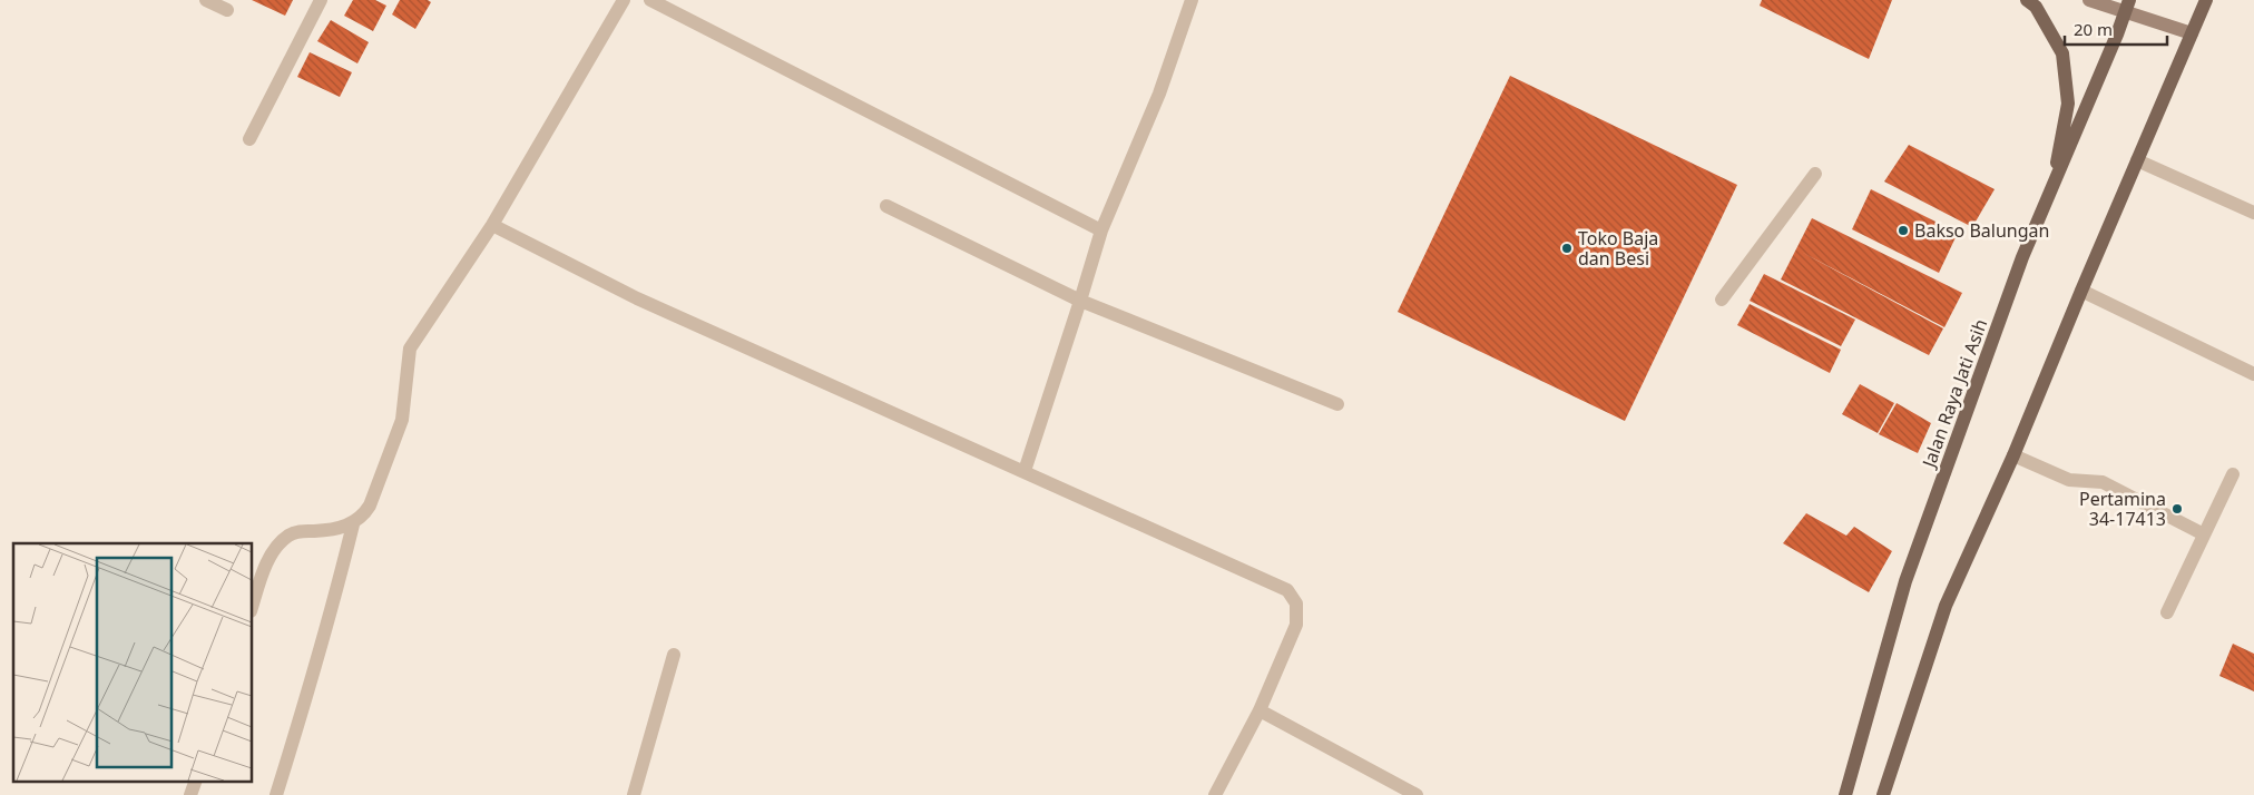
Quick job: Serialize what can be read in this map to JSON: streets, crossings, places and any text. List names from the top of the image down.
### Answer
{
  "streets": {
    "main road": ["Jalan Raya Jati Asih"]
  },
  "places": ["Bakso Balungan", "Toko Baja dan Besi", "Pertamina 34-17413"],
  "scale_bar": "20 m"
}
